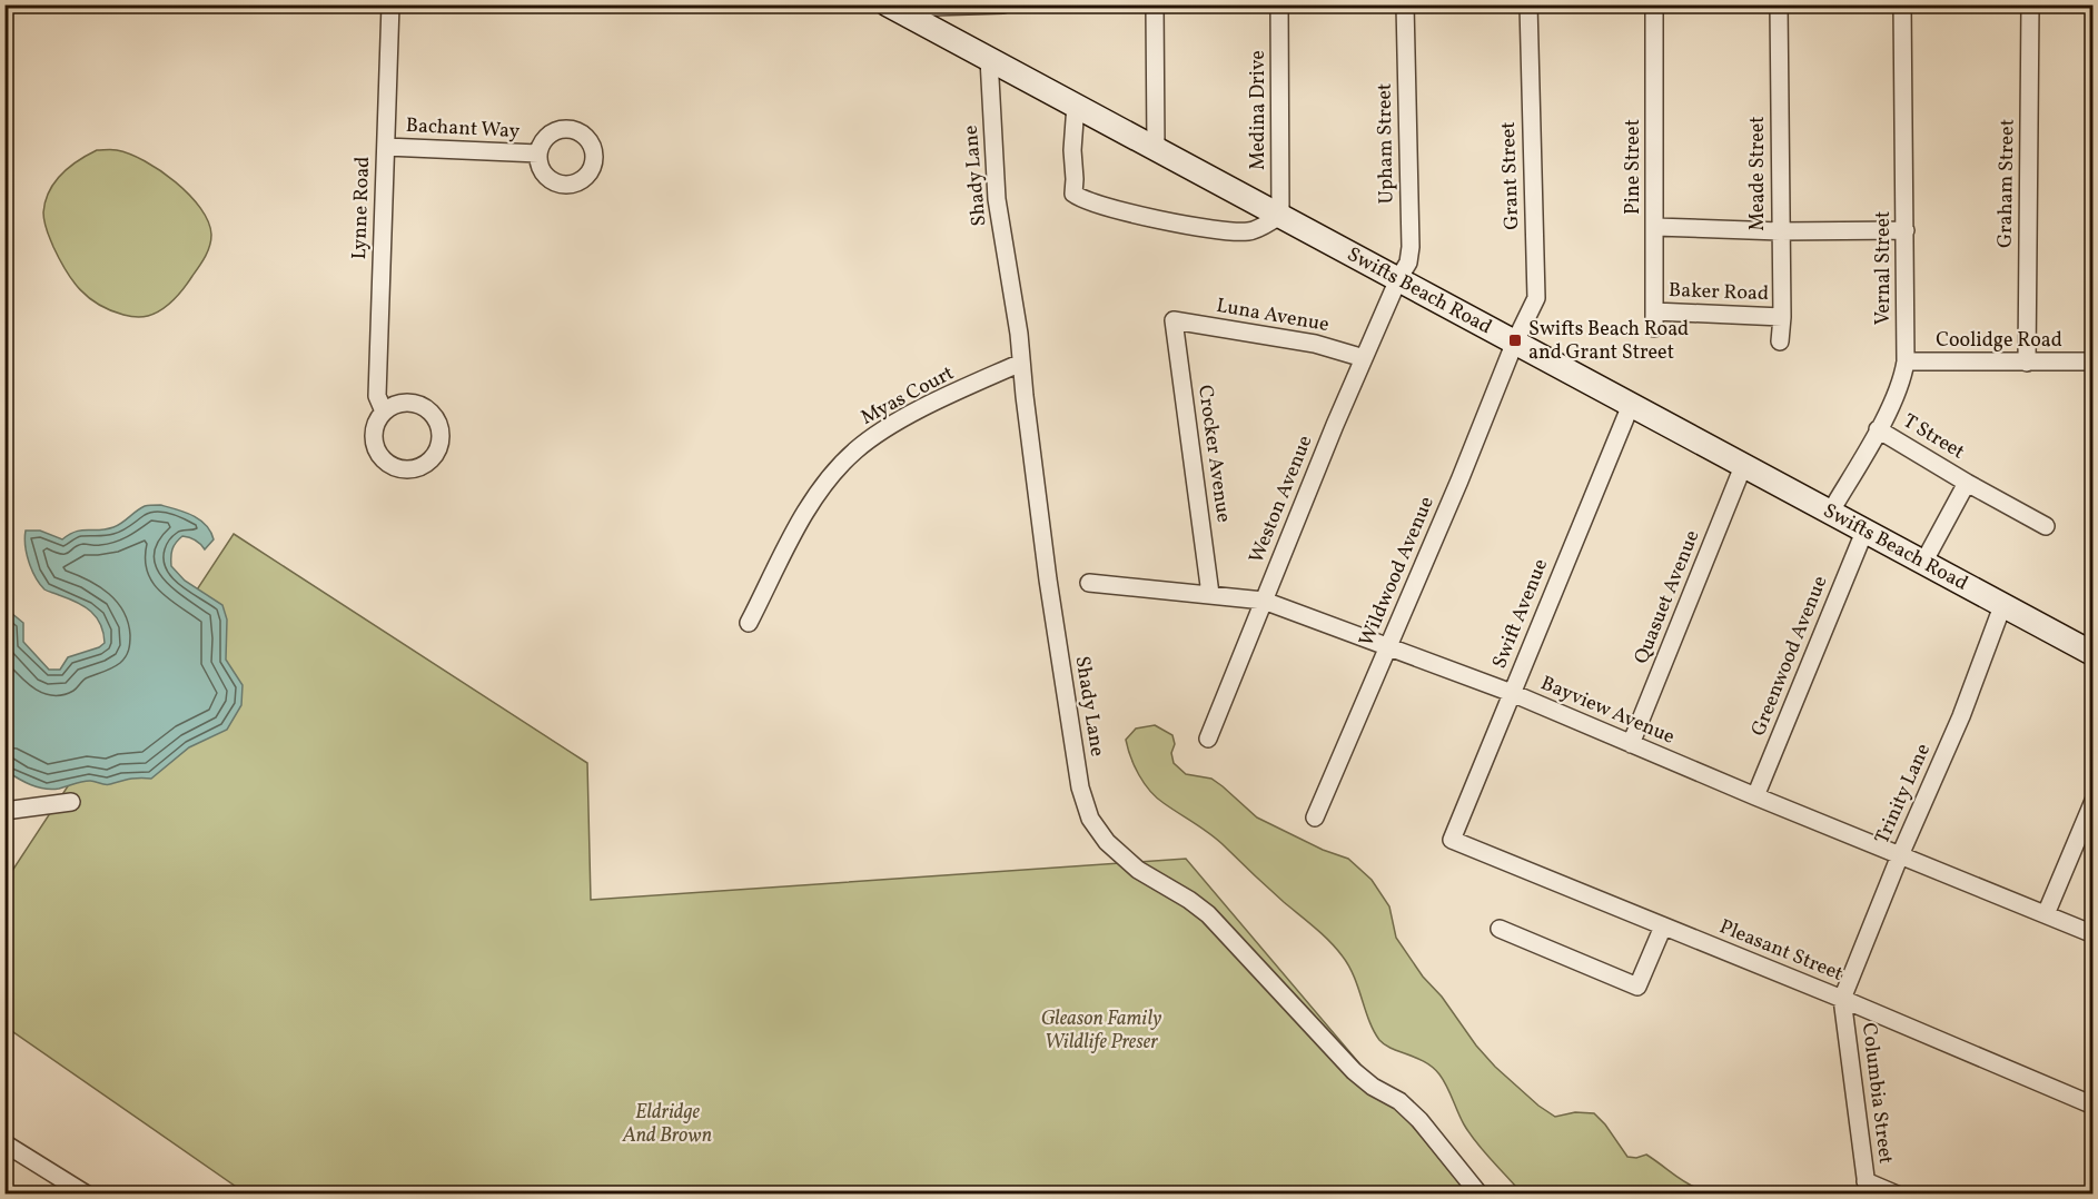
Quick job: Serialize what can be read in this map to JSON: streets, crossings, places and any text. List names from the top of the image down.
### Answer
{
  "streets": {
    "street": [
      "Medina Drive",
      "Bachant Way",
      "Upham Street",
      "Pine Street",
      "Meade Street",
      "Shady Lane",
      "Grant Street",
      "Graham Street",
      "Lynne Road",
      "Vernal Street",
      "Swifts Beach Road",
      "Baker Road",
      "Luna Avenue",
      "Coolidge Road",
      "Myas Court",
      "T Street",
      "Crocker Avenue",
      "Weston Avenue",
      "Wildwood Avenue",
      "Quasuet Avenue",
      "Swift Avenue",
      "Greenwood Avenue",
      "Bayview Avenue",
      "Trinity Lane",
      "Pleasant Street",
      "Columbia Street"
    ]
  },
  "crossings": [
    ["Medina Drive", "Swifts Beach Road"],
    ["Bachant Way", "Lynne Road"],
    ["Upham Street", "Swifts Beach Road"],
    ["Upham Street", "Weston Avenue"],
    ["Pine Street", "Baker Road"],
    ["Meade Street", "Baker Road"],
    ["Shady Lane", "Swifts Beach Road"],
    ["Shady Lane", "Myas Court"],
    ["Grant Street", "Swifts Beach Road"],
    ["Grant Street", "Wildwood Avenue"],
    ["Graham Street", "Coolidge Road"],
    ["Vernal Street", "Swifts Beach Road"],
    ["Vernal Street", "Coolidge Road"],
    ["Vernal Street", "T Street"],
    ["Swifts Beach Road", "T Street"],
    ["Swifts Beach Road", "Weston Avenue"],
    ["Swifts Beach Road", "Wildwood Avenue"],
    ["Swifts Beach Road", "Quasuet Avenue"],
    ["Swifts Beach Road", "Swift Avenue"],
    ["Swifts Beach Road", "Greenwood Avenue"],
    ["Swifts Beach Road", "Trinity Lane"],
    ["Luna Avenue", "Crocker Avenue"],
    ["Luna Avenue", "Weston Avenue"],
    ["Crocker Avenue", "Bayview Avenue"],
    ["Weston Avenue", "Bayview Avenue"],
    ["Wildwood Avenue", "Bayview Avenue"],
    ["Quasuet Avenue", "Bayview Avenue"],
    ["Swift Avenue", "Bayview Avenue"],
    ["Swift Avenue", "Pleasant Street"],
    ["Greenwood Avenue", "Bayview Avenue"],
    ["Bayview Avenue", "Trinity Lane"],
    ["Trinity Lane", "Pleasant Street"],
    ["Trinity Lane", "Columbia Street"],
    ["Pleasant Street", "Columbia Street"]
  ],
  "parks": ["Gleason Family Wildlife Preser", "Eldridge And Brown"],
  "places": {
    "transit": ["Swifts Beach Road and Grant Street"]
  }
}
